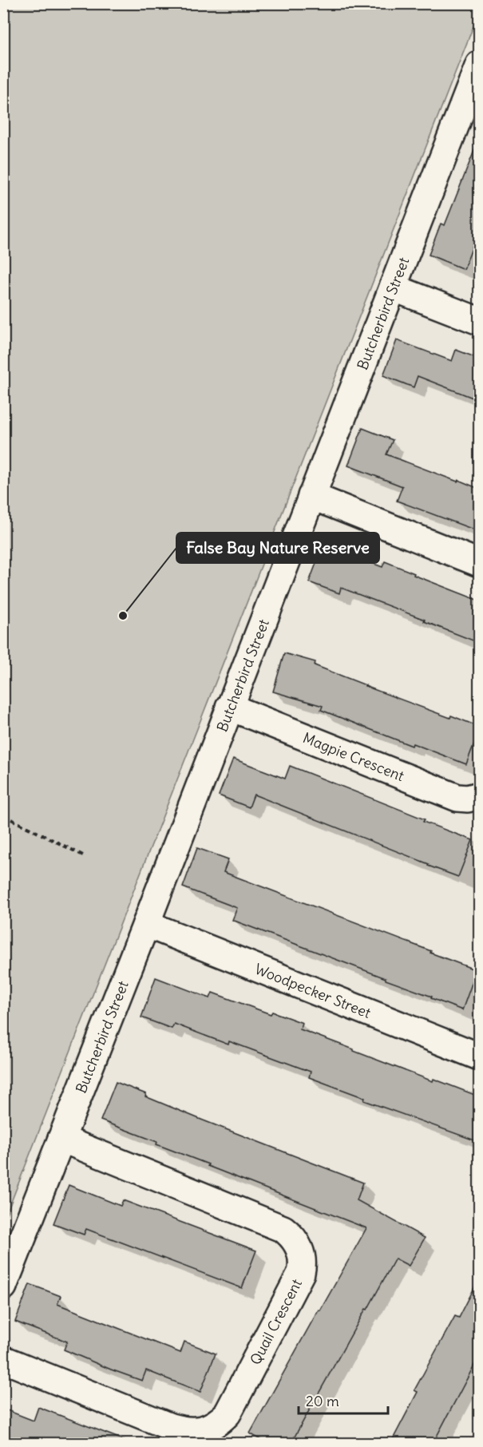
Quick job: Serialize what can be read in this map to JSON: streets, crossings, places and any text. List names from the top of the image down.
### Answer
{
  "streets": {
    "street": [
      "Butcherbird Street",
      "Magpie Crescent",
      "Woodpecker Street",
      "Quail Crescent"
    ]
  },
  "crossings": [
    ["Butcherbird Street", "Magpie Crescent"],
    ["Butcherbird Street", "Woodpecker Street"],
    ["Butcherbird Street", "Quail Crescent"]
  ],
  "places": ["False Bay Nature Reserve"],
  "scale_bar": "20 m"
}
